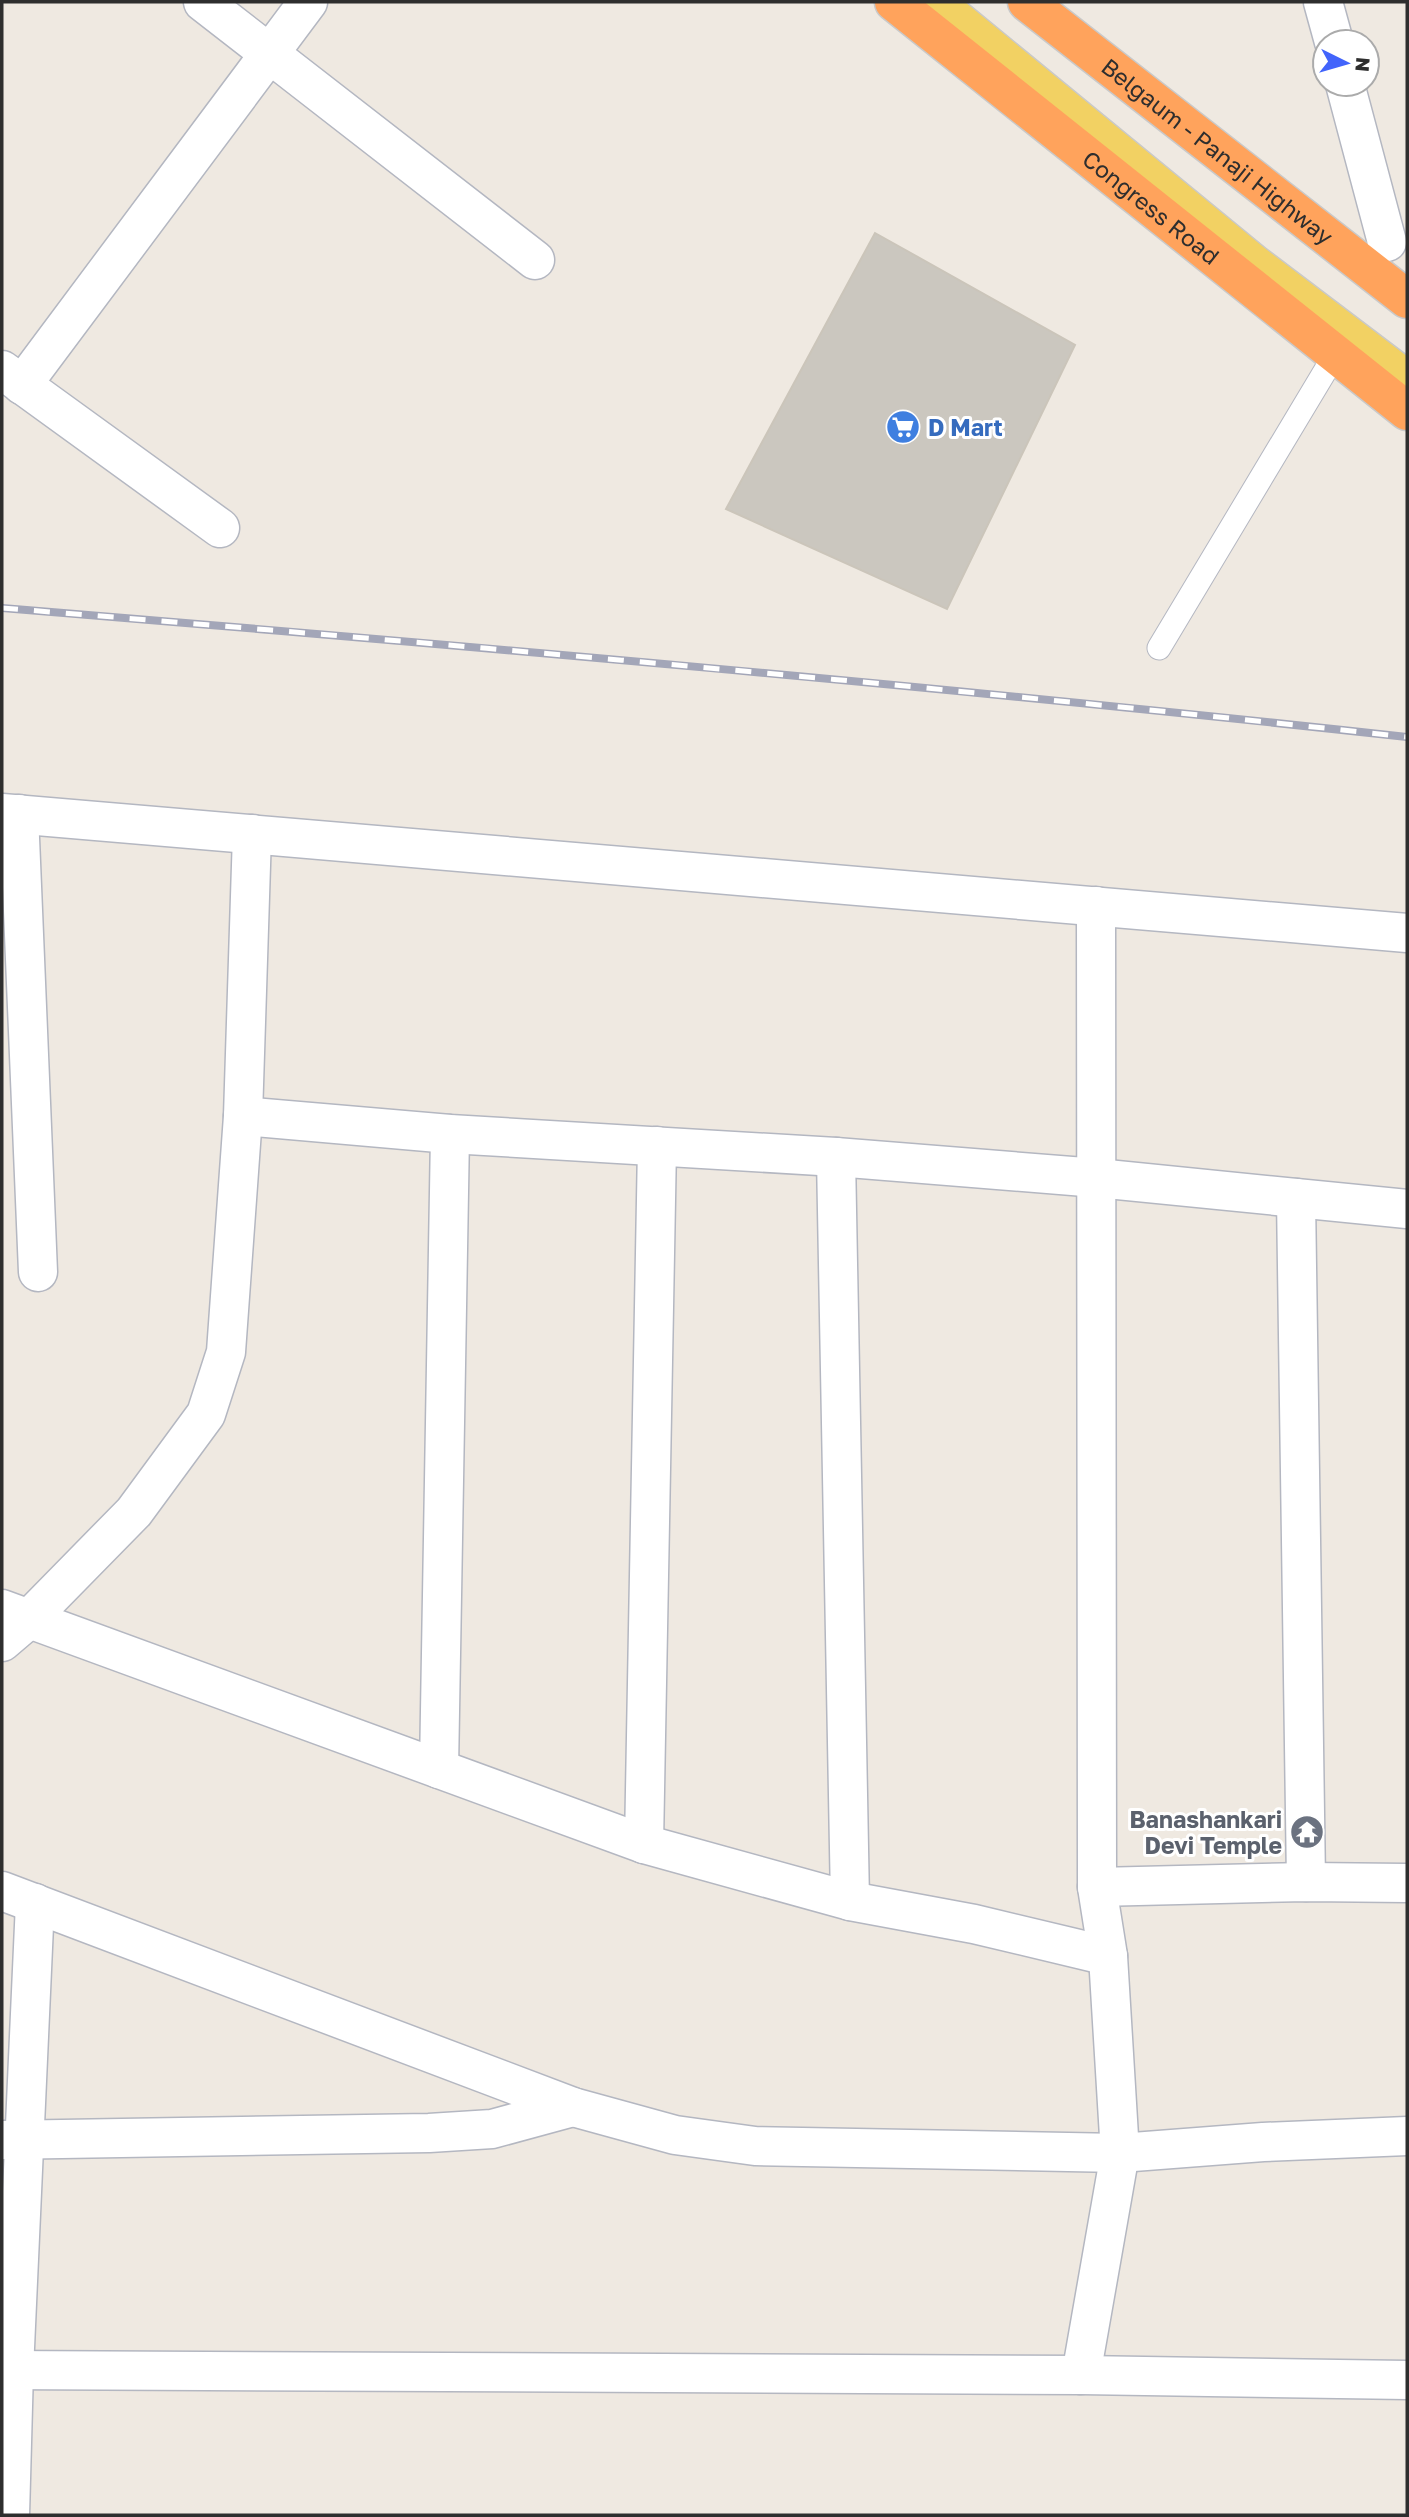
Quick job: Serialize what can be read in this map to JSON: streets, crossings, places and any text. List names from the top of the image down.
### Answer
{
  "streets": {
    "highway": ["Belgaum - Panaji Highway", "Congress Road"]
  },
  "places": {
    "supermarket": ["D Mart"],
    "temple": ["Banashankari Devi Temple"]
  },
  "north": "right"
}
